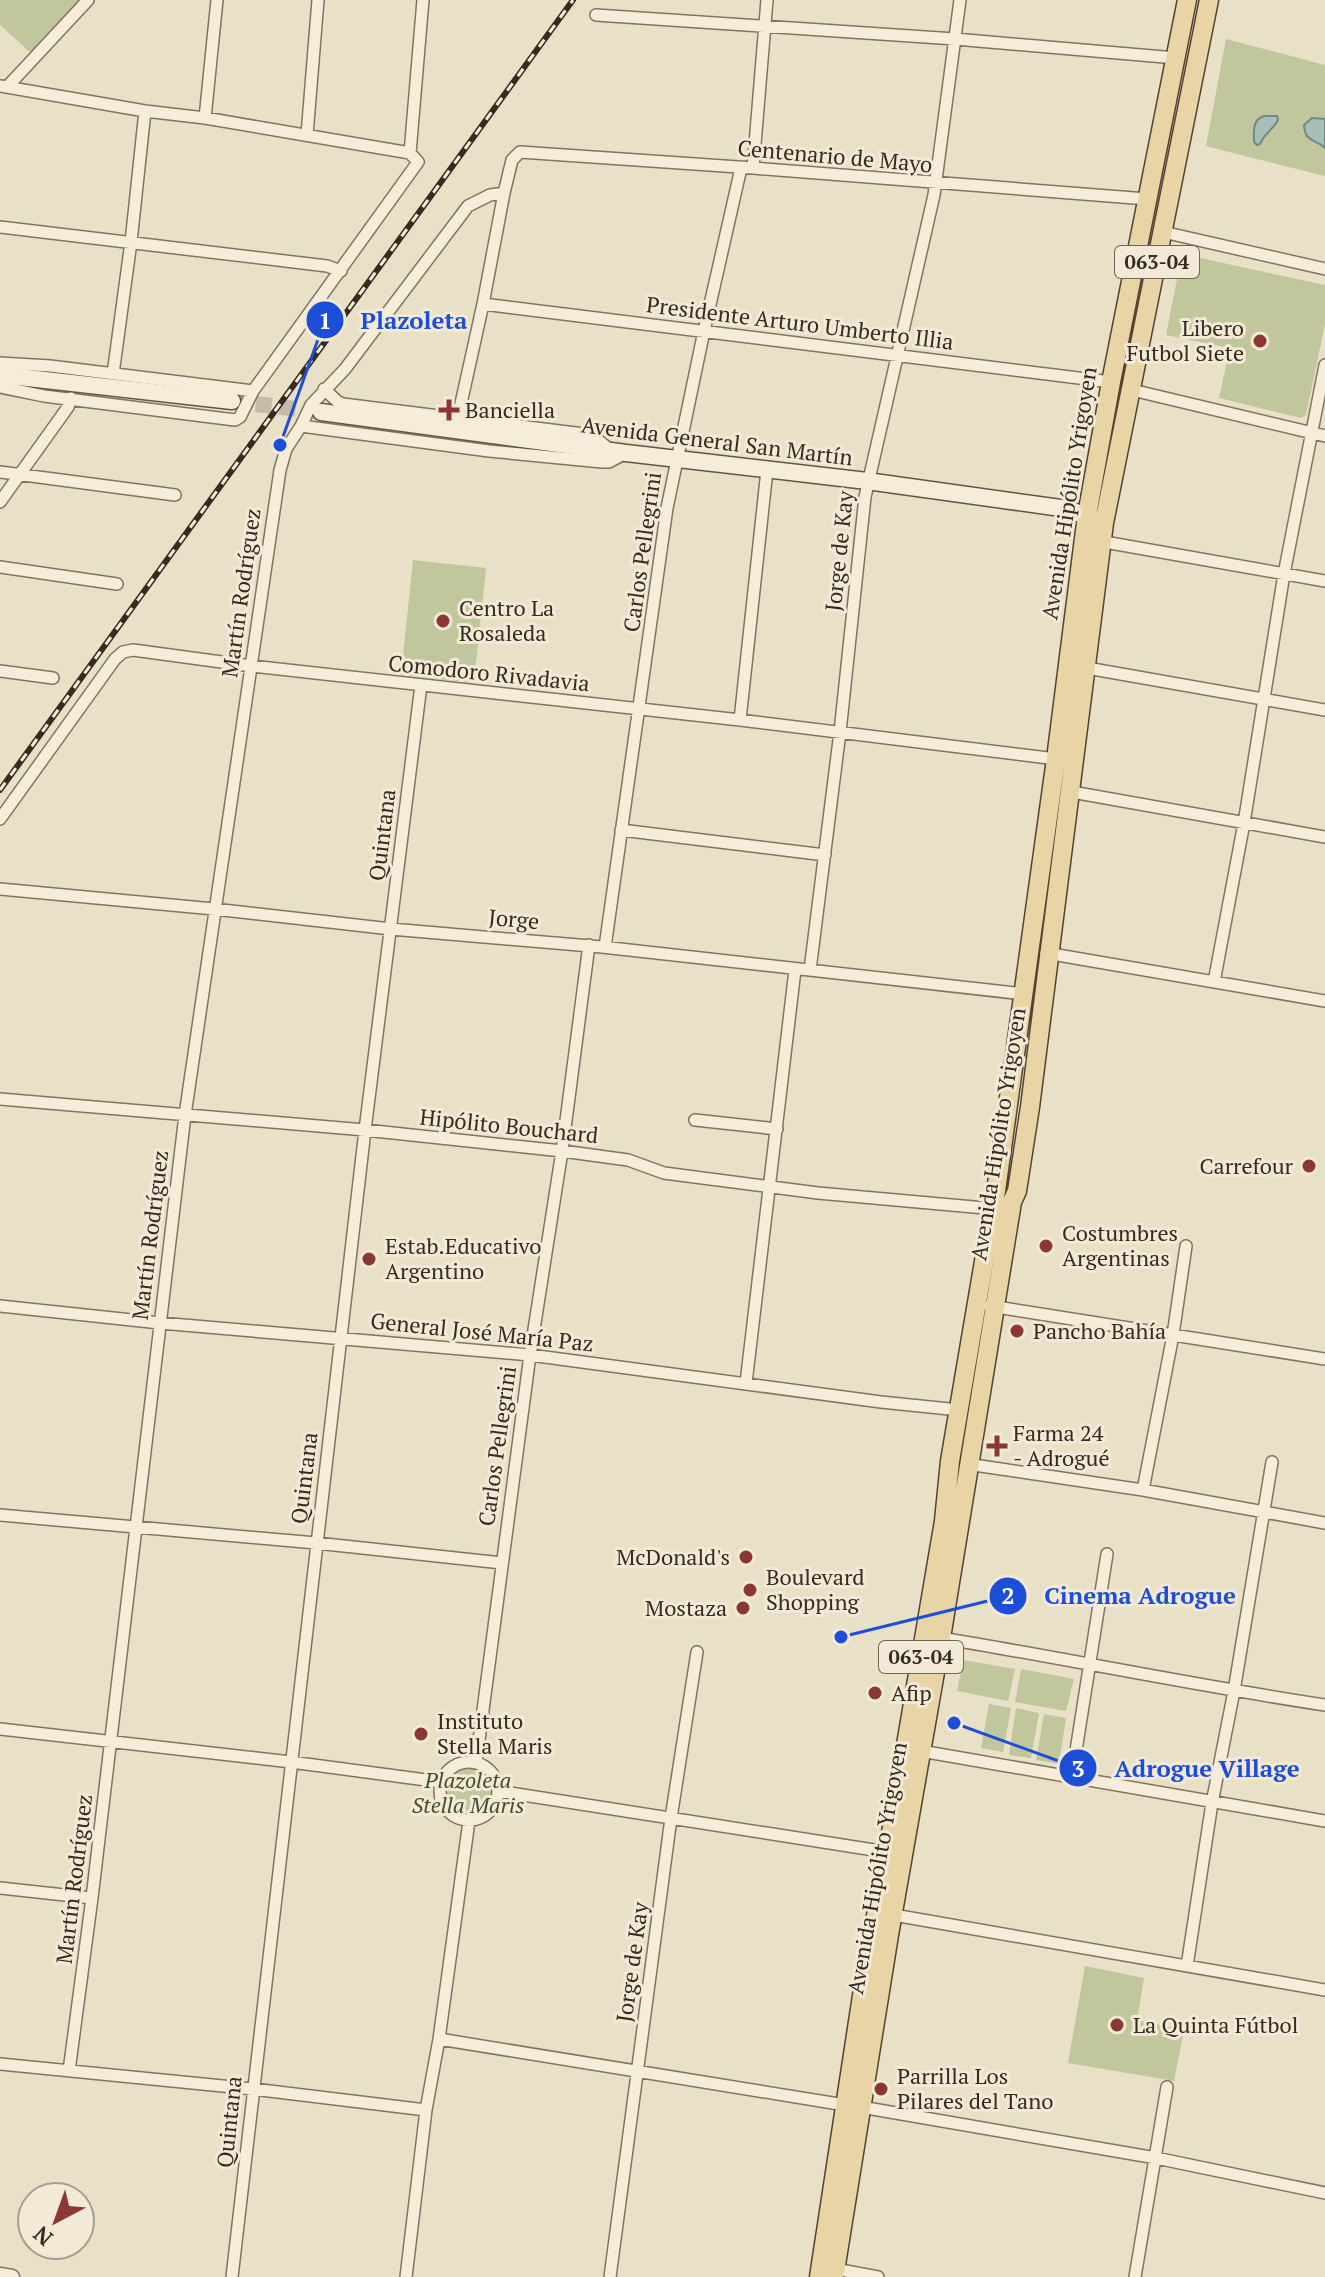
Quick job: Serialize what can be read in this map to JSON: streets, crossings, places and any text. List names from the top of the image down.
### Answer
{
  "streets": {
    "main road": ["063-04", "Avenida General San Martín", "Avenida Hipólito Yrigoyen"],
    "street": [
      "Centenario de Mayo",
      "Presidente Arturo Umberto Illia",
      "Jorge de Kay",
      "Carlos Pellegrini",
      "Martín Rodríguez",
      "Comodoro Rivadavia",
      "Quintana",
      "Jorge",
      "Hipólito Bouchard",
      "General José María Paz"
    ]
  },
  "crossings": [
    ["Centenario de Mayo", "Avenida Hipólito Yrigoyen"],
    ["Centenario de Mayo", "Jorge de Kay"],
    ["Centenario de Mayo", "Carlos Pellegrini"],
    ["Centenario de Mayo", "Martín Rodríguez"],
    ["Presidente Arturo Umberto Illia", "Avenida Hipólito Yrigoyen"],
    ["Presidente Arturo Umberto Illia", "Jorge de Kay"],
    ["Presidente Arturo Umberto Illia", "Carlos Pellegrini"],
    ["Avenida General San Martín", "Avenida Hipólito Yrigoyen"],
    ["Avenida General San Martín", "Jorge de Kay"],
    ["Avenida General San Martín", "Carlos Pellegrini"],
    ["Avenida General San Martín", "Martín Rodríguez"],
    ["Avenida Hipólito Yrigoyen", "Comodoro Rivadavia"],
    ["Avenida Hipólito Yrigoyen", "Jorge"],
    ["Avenida Hipólito Yrigoyen", "Hipólito Bouchard"],
    ["Avenida Hipólito Yrigoyen", "General José María Paz"],
    ["Jorge de Kay", "Comodoro Rivadavia"],
    ["Jorge de Kay", "Jorge"],
    ["Carlos Pellegrini", "Comodoro Rivadavia"],
    ["Carlos Pellegrini", "Jorge"],
    ["Carlos Pellegrini", "Hipólito Bouchard"],
    ["Carlos Pellegrini", "General José María Paz"],
    ["Martín Rodríguez", "Comodoro Rivadavia"],
    ["Martín Rodríguez", "Jorge"],
    ["Martín Rodríguez", "Hipólito Bouchard"],
    ["Martín Rodríguez", "General José María Paz"],
    ["Comodoro Rivadavia", "Quintana"],
    ["Quintana", "Jorge"],
    ["Quintana", "Hipólito Bouchard"],
    ["Quintana", "General José María Paz"]
  ],
  "parks": ["Plazoleta Stella Maris"],
  "places": {
    "other": [
      "Libero Futbol Siete",
      "Plazoleta",
      "Centro La Rosaleda",
      "Carrefour",
      "Costumbres Argentinas",
      "Estab.Educativo Argentino",
      "Pancho Bahía",
      "McDonald's",
      "Boulevard Shopping",
      "Mostaza",
      "Cinema Adrogue",
      "Afip",
      "Adrogue Village",
      "Instituto Stella Maris",
      "La Quinta Fútbol",
      "Parrilla Los Pilares del Tano"
    ],
    "health": ["Banciella", "Farma 24 - Adrogué"]
  },
  "north": "bottom left"
}
